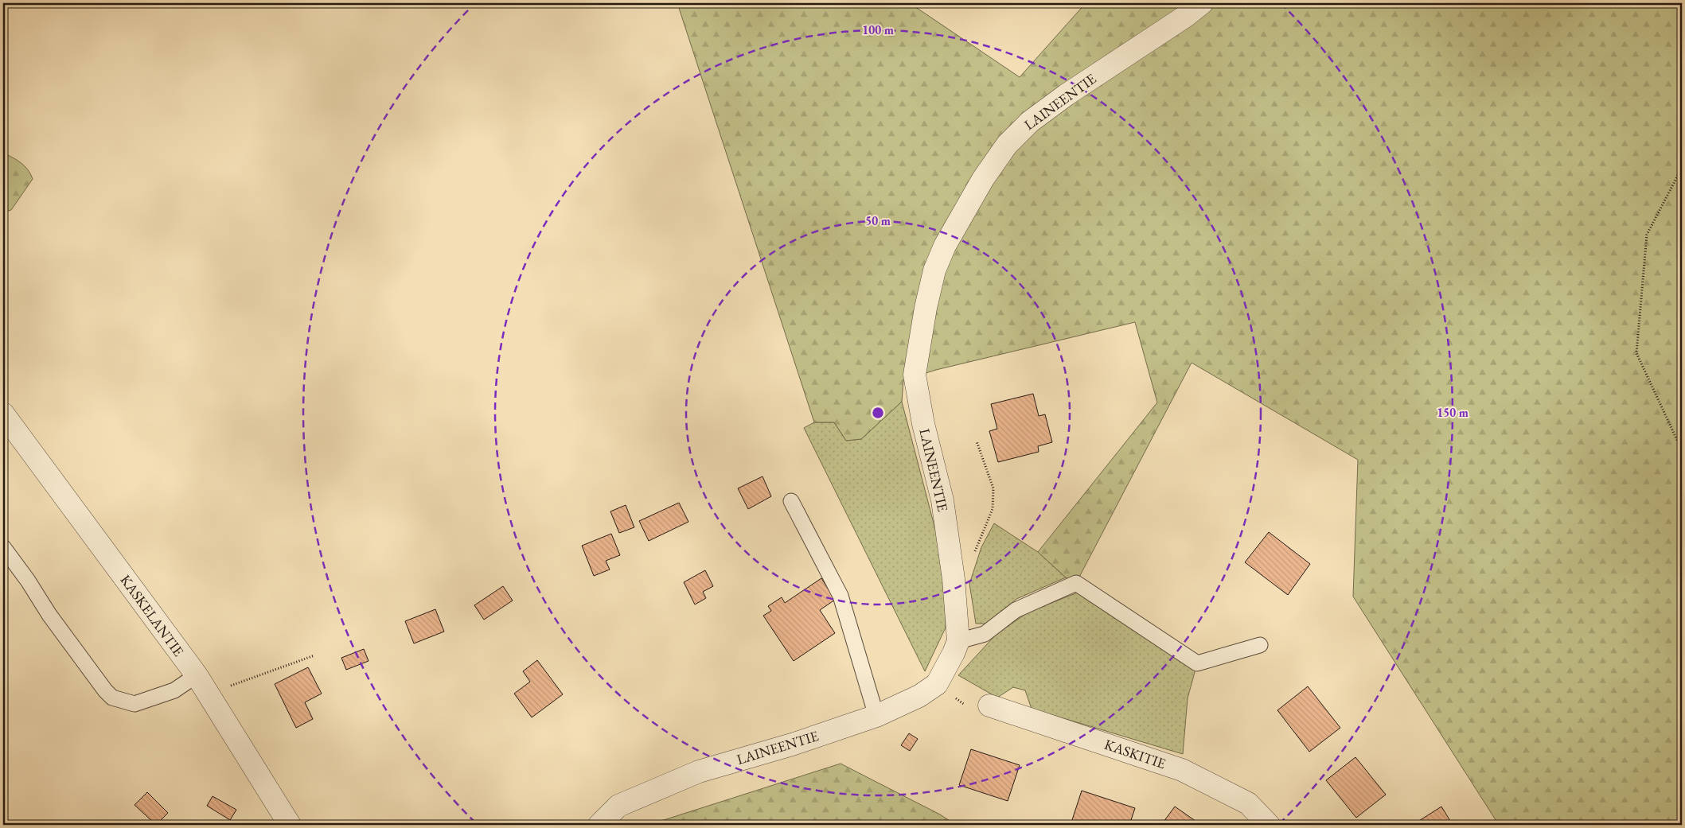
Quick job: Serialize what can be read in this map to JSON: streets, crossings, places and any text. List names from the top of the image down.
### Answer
{
  "streets": {
    "street": ["LAINEENTIE", "KASKELANTIE", "KASKITIE"]
  },
  "rings": ["100 m", "50 m", "150 m"]
}
